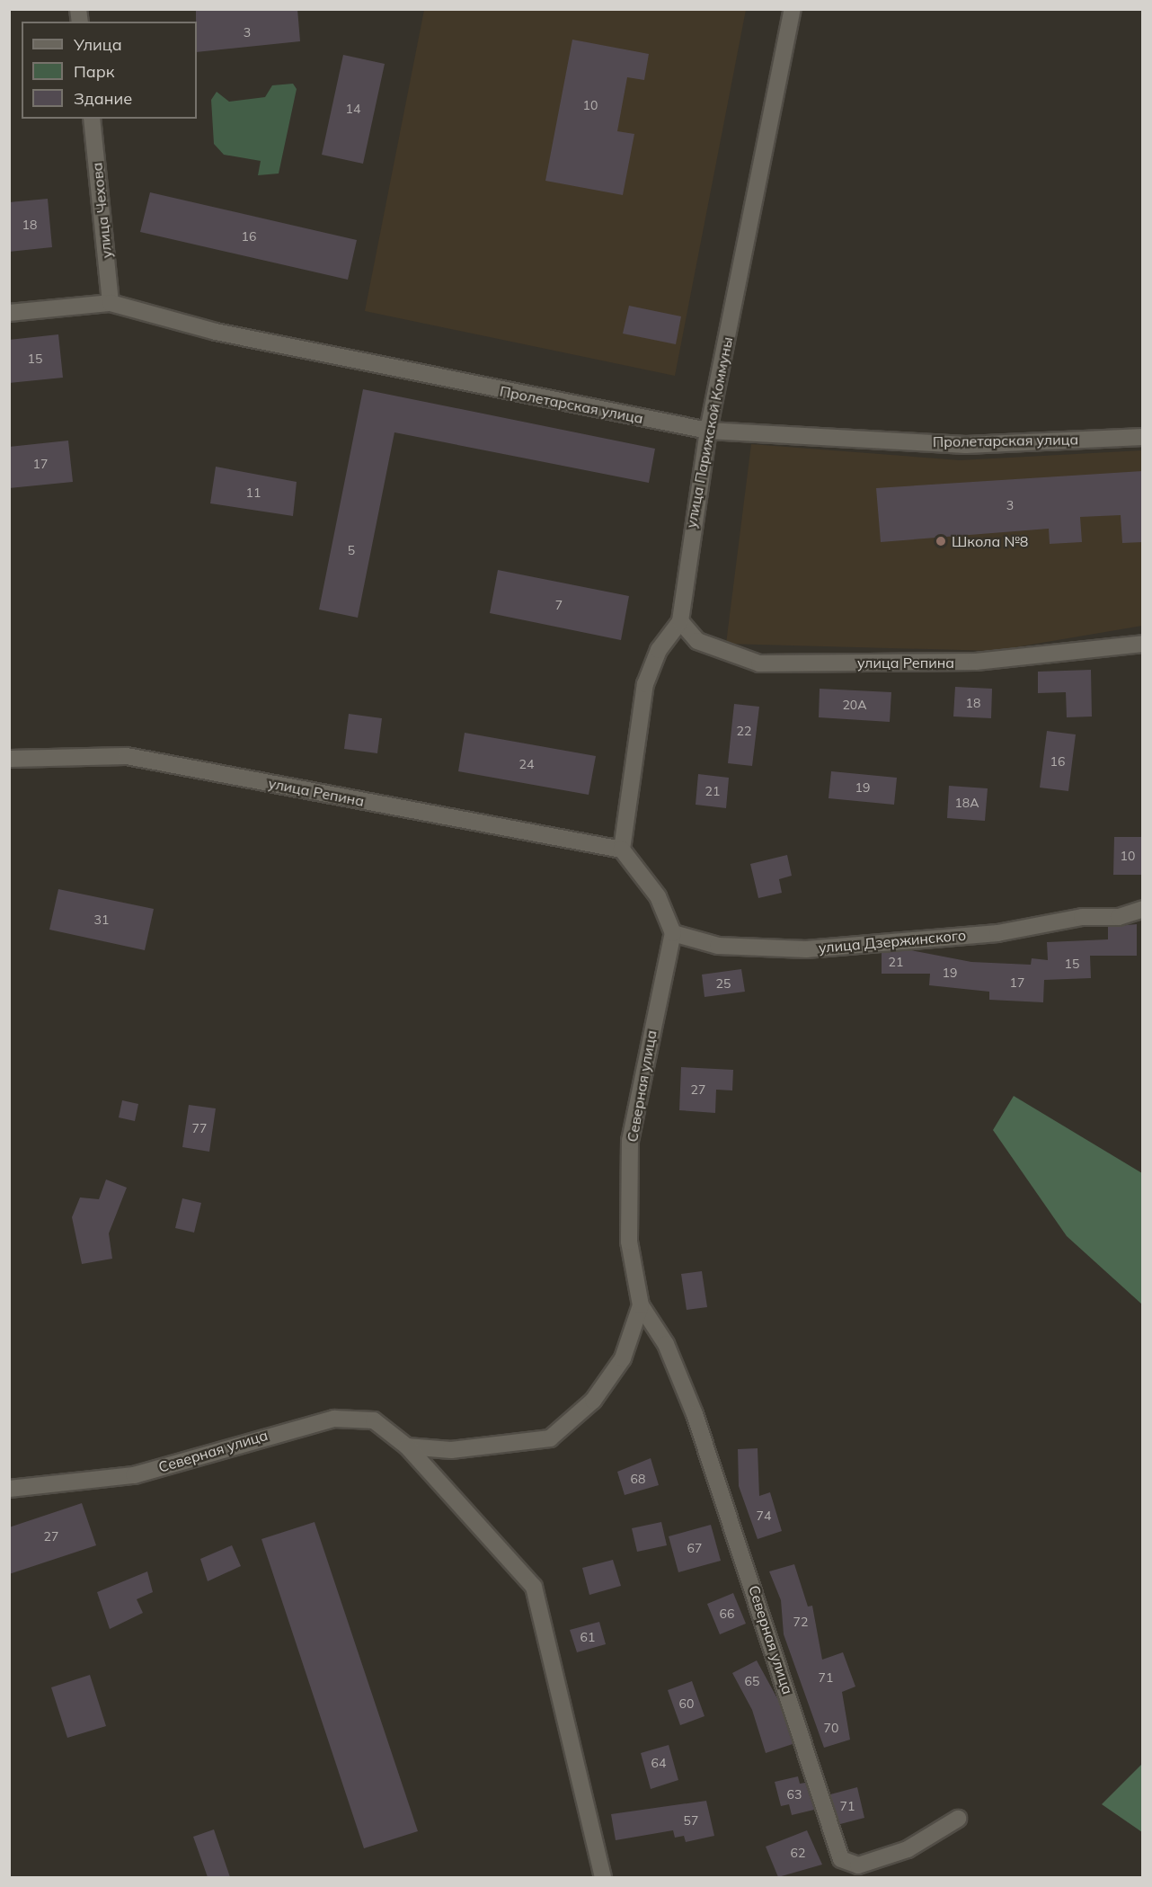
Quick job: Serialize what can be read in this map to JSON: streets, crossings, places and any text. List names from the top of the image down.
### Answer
{
  "streets": {
    "street": [
      "улица Чехова",
      "Пролетарская улица",
      "улица Парижской Коммуны",
      "улица Репина",
      "улица Дзержинского",
      "Северная улица"
    ]
  },
  "crossings": [
    ["улица Чехова", "Пролетарская улица"],
    ["Пролетарская улица", "улица Парижской Коммуны"],
    ["улица Парижской Коммуны", "улица Репина"],
    ["улица Дзержинского", "Северная улица"]
  ],
  "places": ["Школа №8"],
  "house_numbers": [
    "3",
    "10",
    "14",
    "18",
    "16",
    "15",
    "17",
    "11",
    "3",
    "5",
    "7",
    "18",
    "20А",
    "22",
    "16",
    "24",
    "19",
    "21",
    "18А",
    "10",
    "31",
    "21",
    "15",
    "19",
    "17",
    "25",
    "27",
    "77",
    "68",
    "74",
    "27",
    "67",
    "66",
    "72",
    "61",
    "71",
    "65",
    "60",
    "70",
    "64",
    "63",
    "71",
    "57",
    "62"
  ],
  "legend": ["Улица", "Парк", "Здание"]
}
